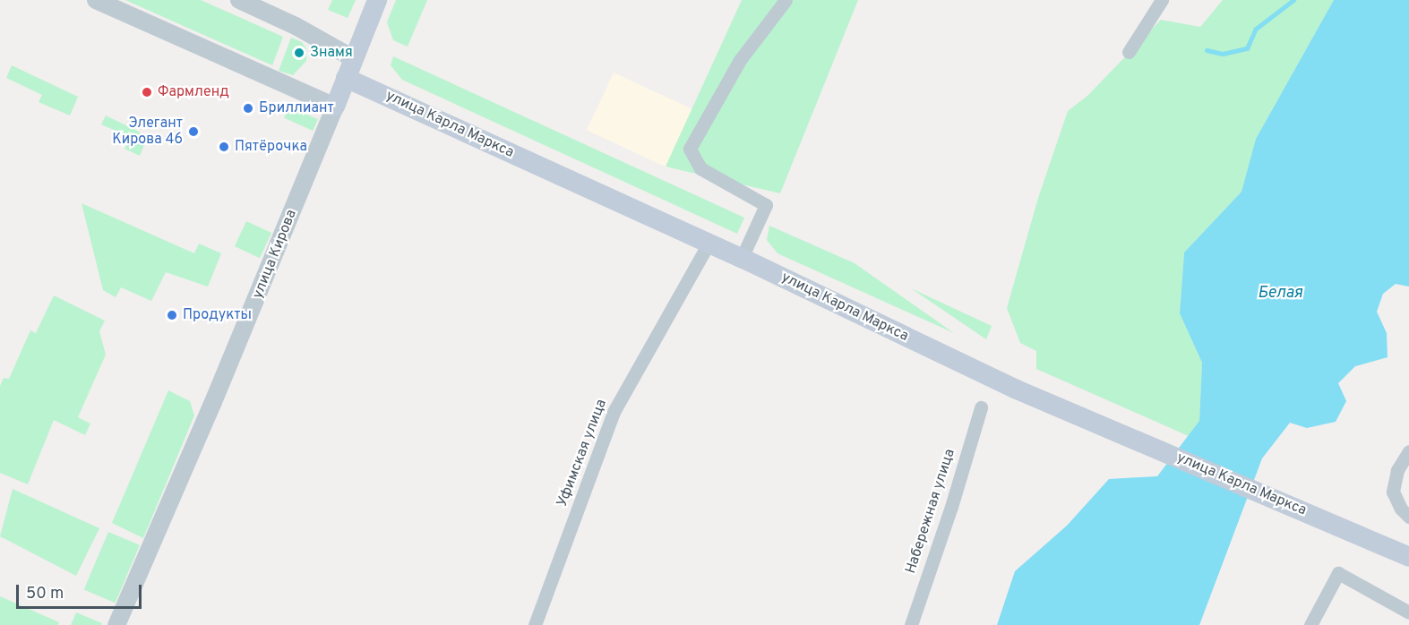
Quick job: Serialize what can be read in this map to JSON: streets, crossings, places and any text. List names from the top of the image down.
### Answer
{
  "streets": {
    "main road": ["улица Карла Маркса", "улица Кирова"],
    "street": ["Уфимская улица", "Набережная улица"]
  },
  "crossings": [
    ["улица Карла Маркса", "улица Кирова"],
    ["улица Карла Маркса", "Уфимская улица"]
  ],
  "water": ["Белая"],
  "places": [
    "Знамя",
    "Фармленд",
    "Бриллиант",
    "Элегант Кирова 46",
    "Пятёрочка",
    "Продукты"
  ],
  "scale_bar": "50 m"
}
